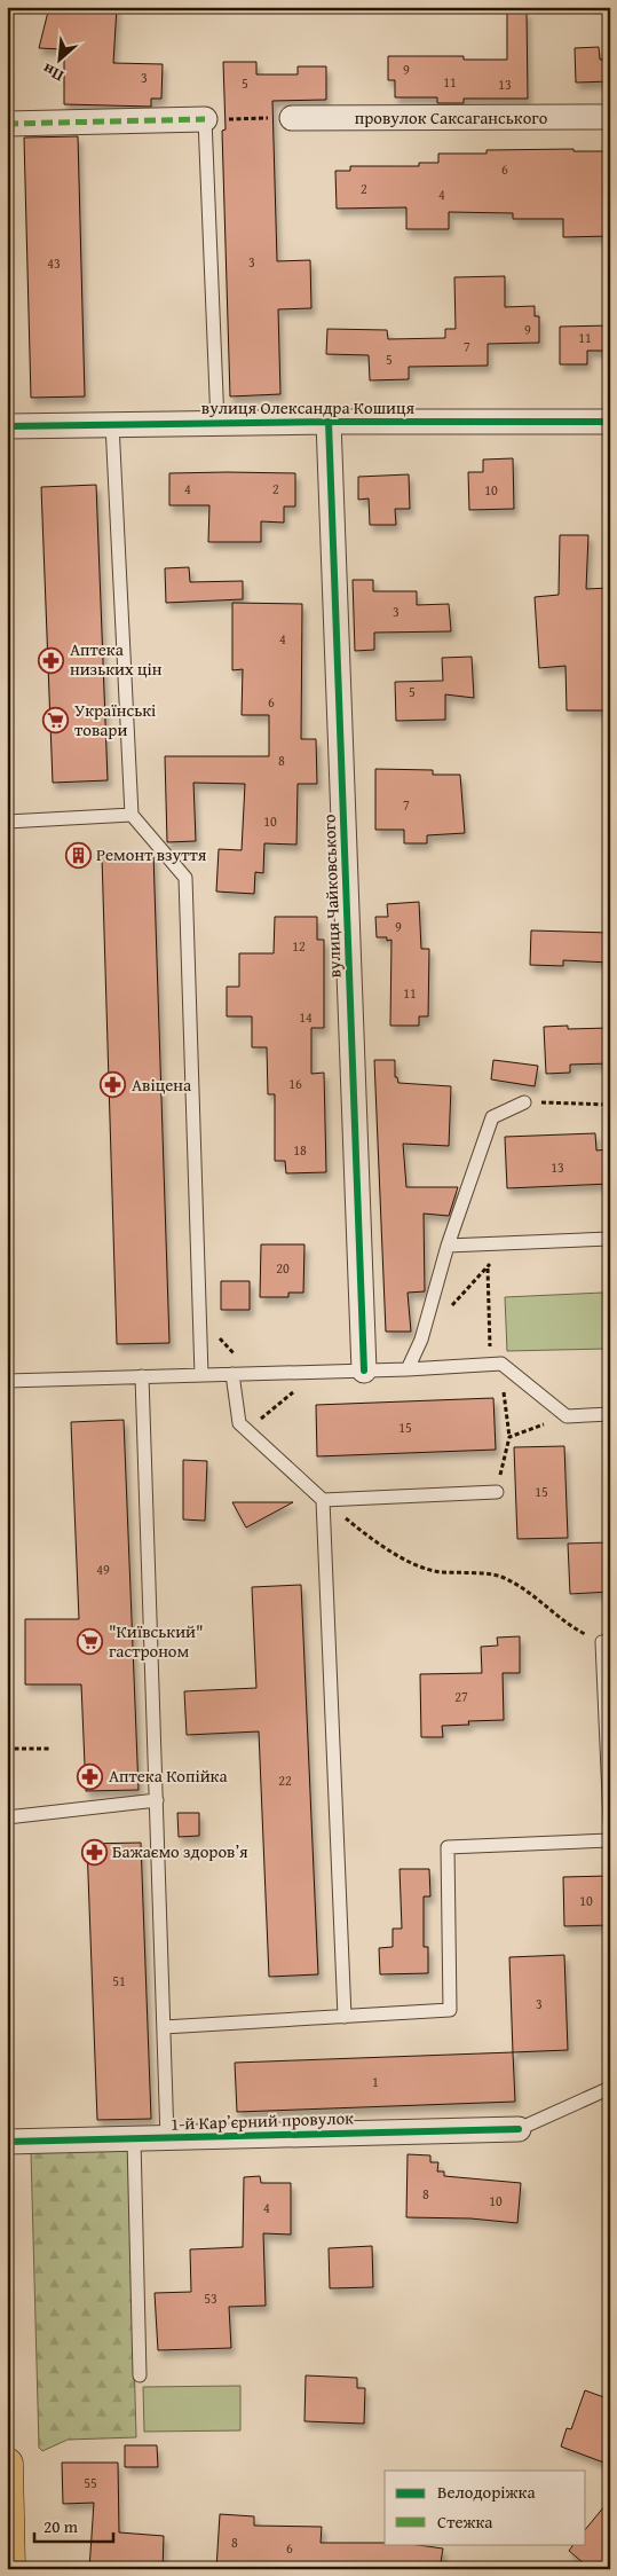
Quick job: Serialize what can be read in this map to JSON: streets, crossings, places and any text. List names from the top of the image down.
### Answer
{
  "streets": {
    "street": [
      "провулок Саксаганського",
      "вулиця Олександра Кошиця",
      "вулиця Чайковського",
      "1-й Карʼєрний провулок"
    ]
  },
  "crossings": [
    ["вулиця Олександра Кошиця", "вулиця Чайковського"]
  ],
  "places": {
    "pharmacy": [
      "Аптека низьких цін",
      "Авіцена",
      "Аптека Копійка",
      "Бажаємо здоров’я"
    ],
    "supermarket": ["Українські товари", "\"Київський\" гастроном"],
    "building": ["Ремонт взуття"]
  },
  "house_numbers": [
    "9",
    "3",
    "11",
    "5",
    "13",
    "6",
    "2",
    "4",
    "3",
    "43",
    "9",
    "11",
    "7",
    "5",
    "4",
    "2",
    "10",
    "3",
    "4",
    "5",
    "6",
    "8",
    "7",
    "10",
    "9",
    "12",
    "11",
    "14",
    "16",
    "18",
    "13",
    "20",
    "15",
    "15",
    "49",
    "27",
    "22",
    "10",
    "51",
    "3",
    "1",
    "8",
    "10",
    "4",
    "53",
    "55",
    "8",
    "6"
  ],
  "legend": ["Велодоріжка", "Стежка"],
  "scale_bar": "20 m",
  "north": "bottom left"
}
